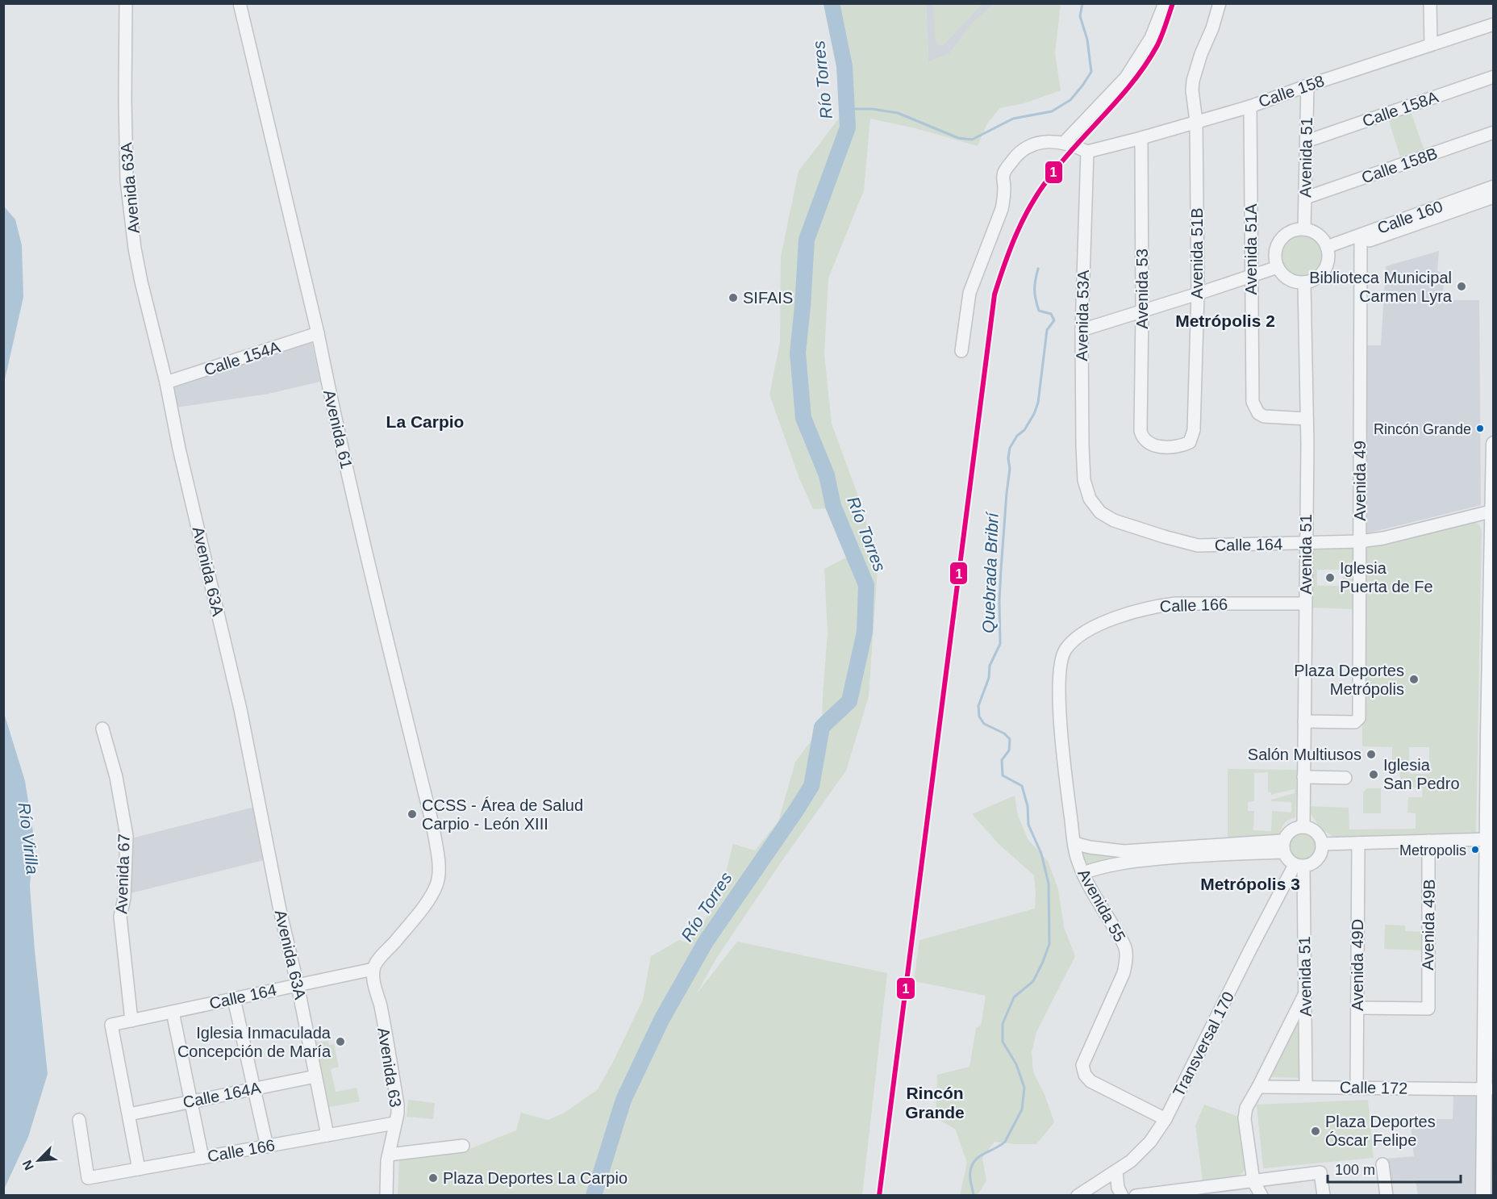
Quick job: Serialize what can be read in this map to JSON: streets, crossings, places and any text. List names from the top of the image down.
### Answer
{
  "streets": {
    "street": [
      "Calle 158",
      "Calle 158A",
      "Avenida 51",
      "Calle 158B",
      "Avenida 63A",
      "Calle 160",
      "Avenida 51A",
      "Avenida 51B",
      "Avenida 53",
      "Avenida 53A",
      "Calle 154A",
      "Avenida 61",
      "Avenida 49",
      "Calle 164",
      "Calle 166",
      "Avenida 67",
      "Avenida 55",
      "Avenida 49B",
      "Avenida 49D",
      "Transversal 170",
      "Avenida 63",
      "Calle 172",
      "Calle 164A"
    ]
  },
  "crossings": [
    ["Calle 158", "Avenida 51"],
    ["Calle 158", "Avenida 51A"],
    ["Calle 158", "Avenida 51B"],
    ["Calle 158", "Avenida 53"],
    ["Calle 158", "Avenida 53A"],
    ["Calle 158A", "Avenida 51"],
    ["Avenida 51", "Calle 158B"],
    ["Avenida 51", "Calle 160"],
    ["Avenida 51", "Avenida 51A"],
    ["Avenida 51", "Avenida 49"],
    ["Avenida 51", "Calle 164"],
    ["Avenida 51", "Calle 166"],
    ["Avenida 51", "Transversal 170"],
    ["Avenida 51", "Calle 172"],
    ["Avenida 63A", "Calle 154A"],
    ["Avenida 63A", "Calle 164"],
    ["Avenida 63A", "Calle 166"],
    ["Avenida 63A", "Calle 164A"],
    ["Calle 160", "Avenida 49"],
    ["Avenida 51B", "Avenida 53"],
    ["Avenida 53A", "Calle 164"],
    ["Calle 154A", "Avenida 61"],
    ["Avenida 61", "Calle 164"],
    ["Avenida 61", "Avenida 63"],
    ["Avenida 49", "Calle 164"],
    ["Calle 164", "Avenida 67"],
    ["Calle 164", "Avenida 63"],
    ["Calle 164", "Calle 164A"],
    ["Calle 166", "Avenida 55"],
    ["Calle 166", "Avenida 63"],
    ["Avenida 55", "Transversal 170"],
    ["Avenida 49B", "Avenida 49D"],
    ["Avenida 49D", "Calle 172"]
  ],
  "districts": [
    "Metrópolis 2",
    "La Carpio",
    "Metrópolis 3",
    "Rincón Grande"
  ],
  "water": ["Río Torres", "Quebrada Bribrí", "Río Virilla"],
  "places": [
    "Biblioteca Municipal Carmen Lyra",
    "SIFAIS",
    "Rincón Grande",
    "Iglesia Puerta de Fe",
    "Plaza Deportes Metrópolis",
    "Salón Multiusos",
    "Iglesia San Pedro",
    "CCSS - Área de Salud Carpio - León XIII",
    "Metropolis",
    "Iglesia Inmaculada Concepción de María",
    "Plaza Deportes Óscar Felipe",
    "Plaza Deportes La Carpio"
  ],
  "lines": ["transit line 1"],
  "scale_bar": "100 m",
  "north": "bottom left"
}
